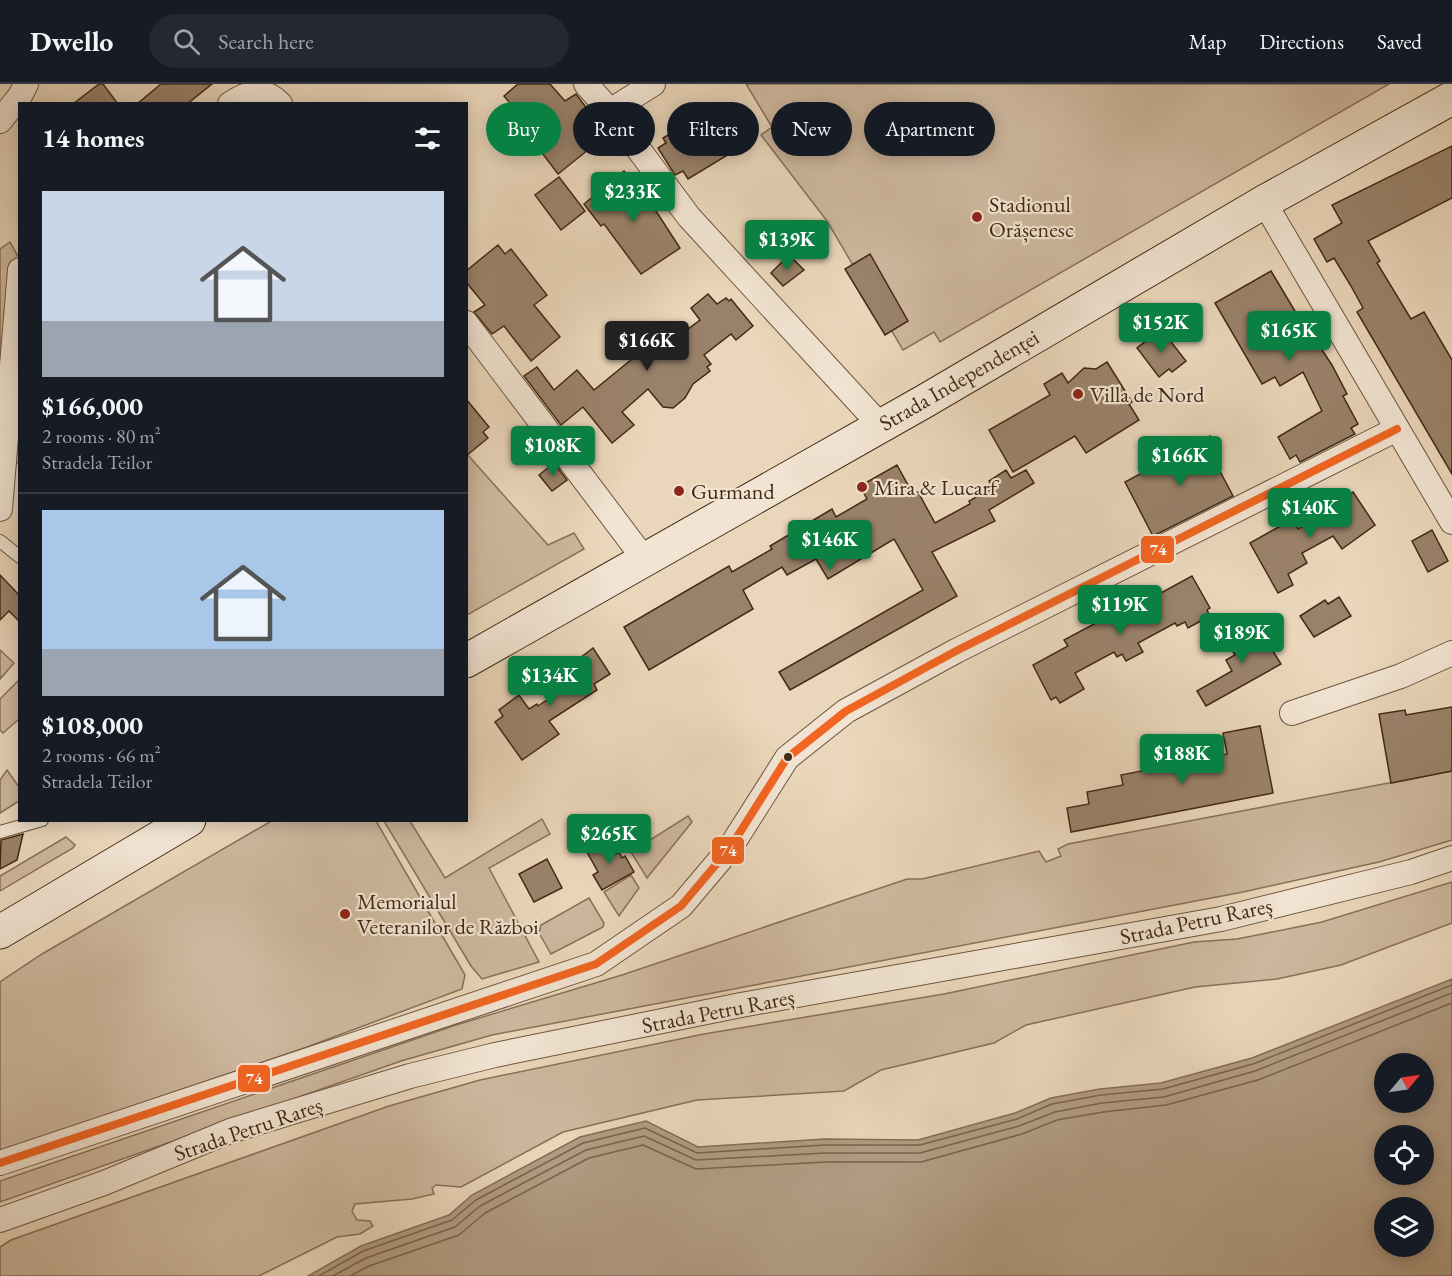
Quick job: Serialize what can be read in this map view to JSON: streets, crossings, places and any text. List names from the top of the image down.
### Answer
{
  "streets": {
    "main road": ["Strada Independenței"],
    "street": ["Strada Petru Rareș"]
  },
  "places": [
    "Stadionul Orășenesc",
    "Villa de Nord",
    "Mira & Lucarf",
    "Gurmand",
    "Memorialul Veteranilor de Război"
  ],
  "lines": ["transit line 74"],
  "north": "top right",
  "page": {
    "header": "Dwello",
    "search": "Search here",
    "nav": ["Map", "Directions", "Saved"],
    "chip": [
      "Buy",
      "Rent",
      "Filters",
      "New",
      "Apartment"
    ],
    "heading": "14 homes",
    "price": [
      "$233K",
      "$139K",
      "$152K",
      "$165K",
      "$166K",
      "$108K",
      "$166K",
      "$140K",
      "$146K",
      "$119K",
      "$189K",
      "$134K",
      "$188K",
      "$265K"
    ],
    "list": [
      {
        "name": "$166,000",
        "note": "2 rooms · 80 m² · Stradela Teilor"
      },
      {
        "name": "$108,000",
        "note": "2 rooms · 66 m² · Stradela Teilor"
      }
    ]
  }
}
